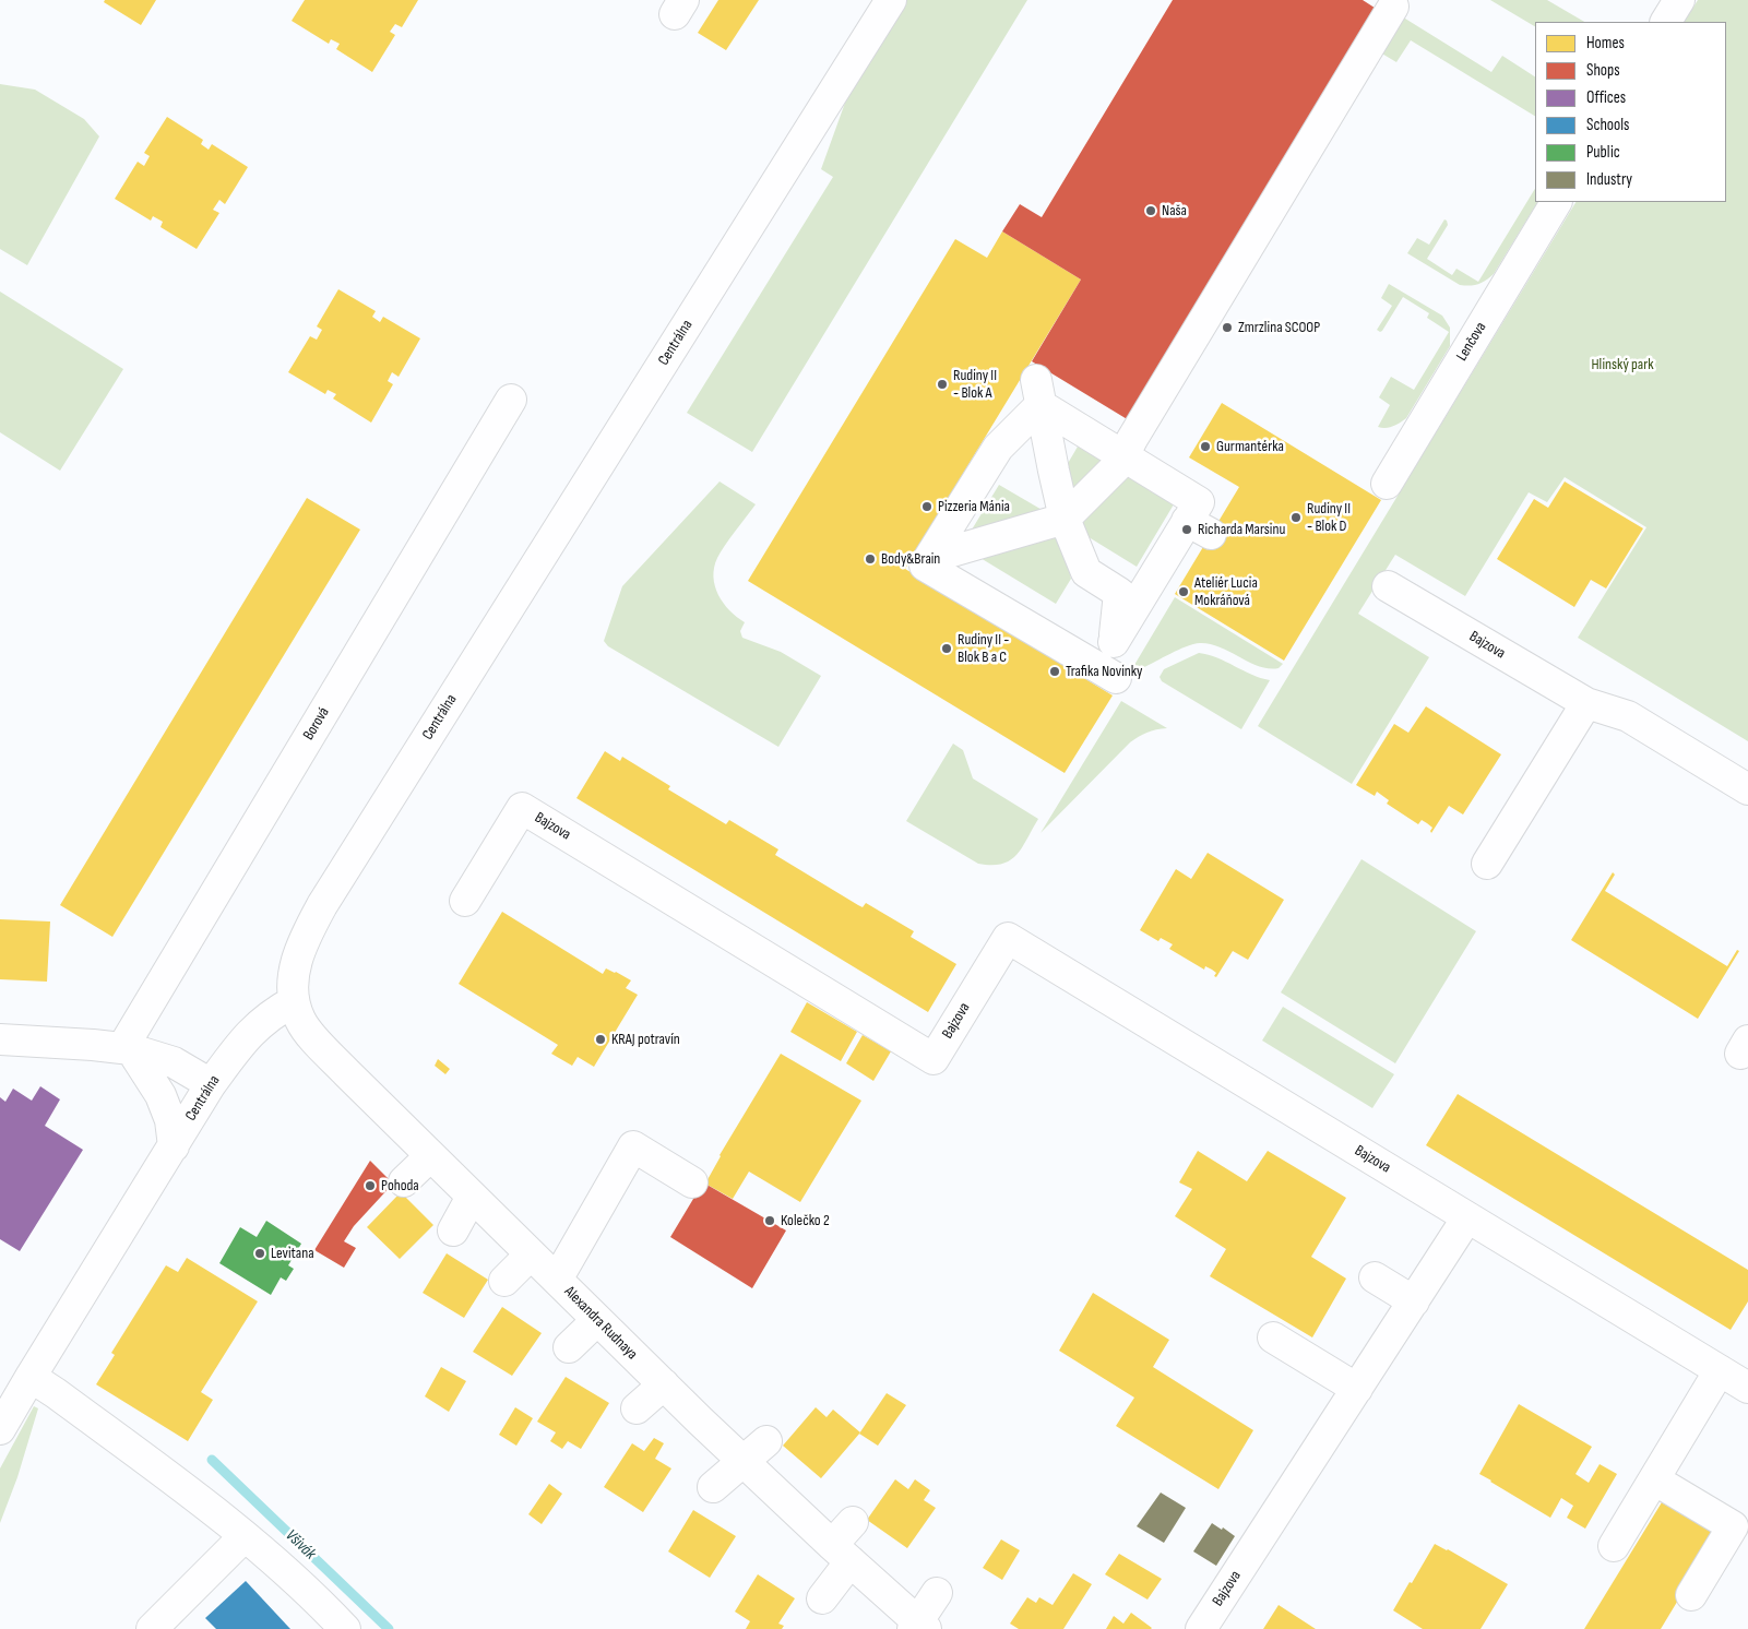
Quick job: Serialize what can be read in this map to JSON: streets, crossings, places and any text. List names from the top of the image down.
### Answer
{
  "streets": {
    "street": [
      "Lenčova",
      "Centrálna",
      "Bajzova",
      "Borová",
      "Alexandra Rudnaya"
    ]
  },
  "crossings": [
    ["Centrálna", "Alexandra Rudnaya"]
  ],
  "water": ["Všivák"],
  "parks": ["Hlinský park"],
  "places": [
    "Naša",
    "Zmrzlina SCOOP",
    "Rudiny II - Blok A",
    "Gurmantérka",
    "Pizzeria Mánia",
    "Rudiny II - Blok D",
    "Richarda Marsinu",
    "Body&Brain",
    "Ateliér Lucia Mokráňová",
    "Rudiny II - Blok B a C",
    "Trafika Novinky",
    "KRAJ potravín",
    "Pohoda",
    "Kolečko 2",
    "Levitana"
  ],
  "legend": [
    "Homes",
    "Shops",
    "Offices",
    "Schools",
    "Public",
    "Industry"
  ]
}
